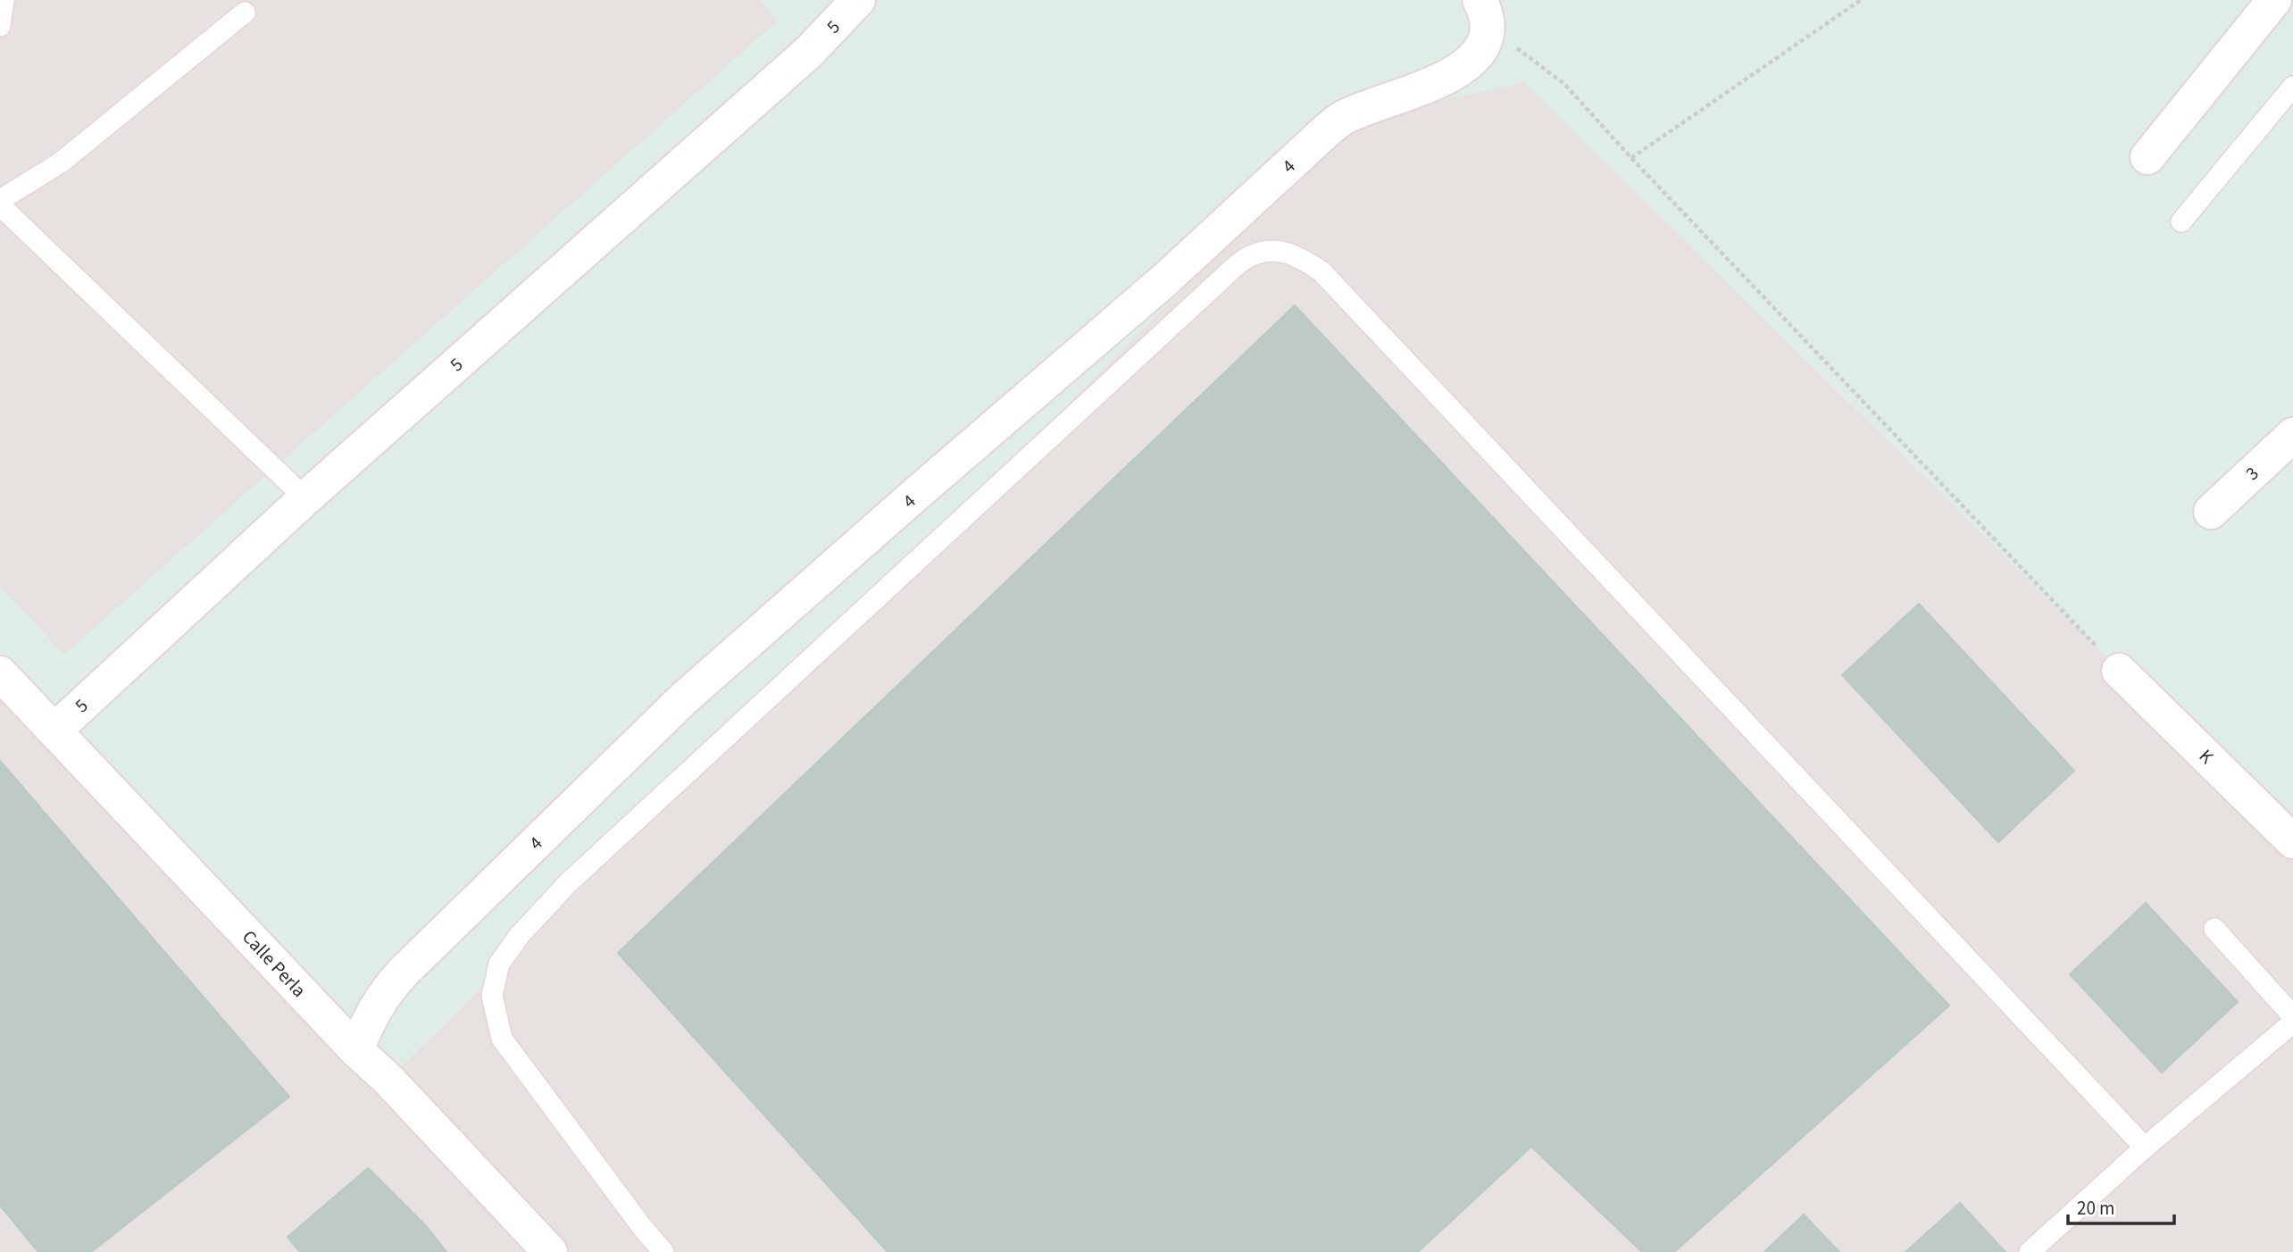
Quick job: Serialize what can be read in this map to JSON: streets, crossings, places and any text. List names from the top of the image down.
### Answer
{
  "streets": {
    "street": [
      "5",
      "4",
      "3",
      "K",
      "Calle Perla"
    ]
  },
  "crossings": [
    ["5", "Calle Perla"],
    ["4", "Calle Perla"]
  ],
  "scale_bar": "20 m"
}
